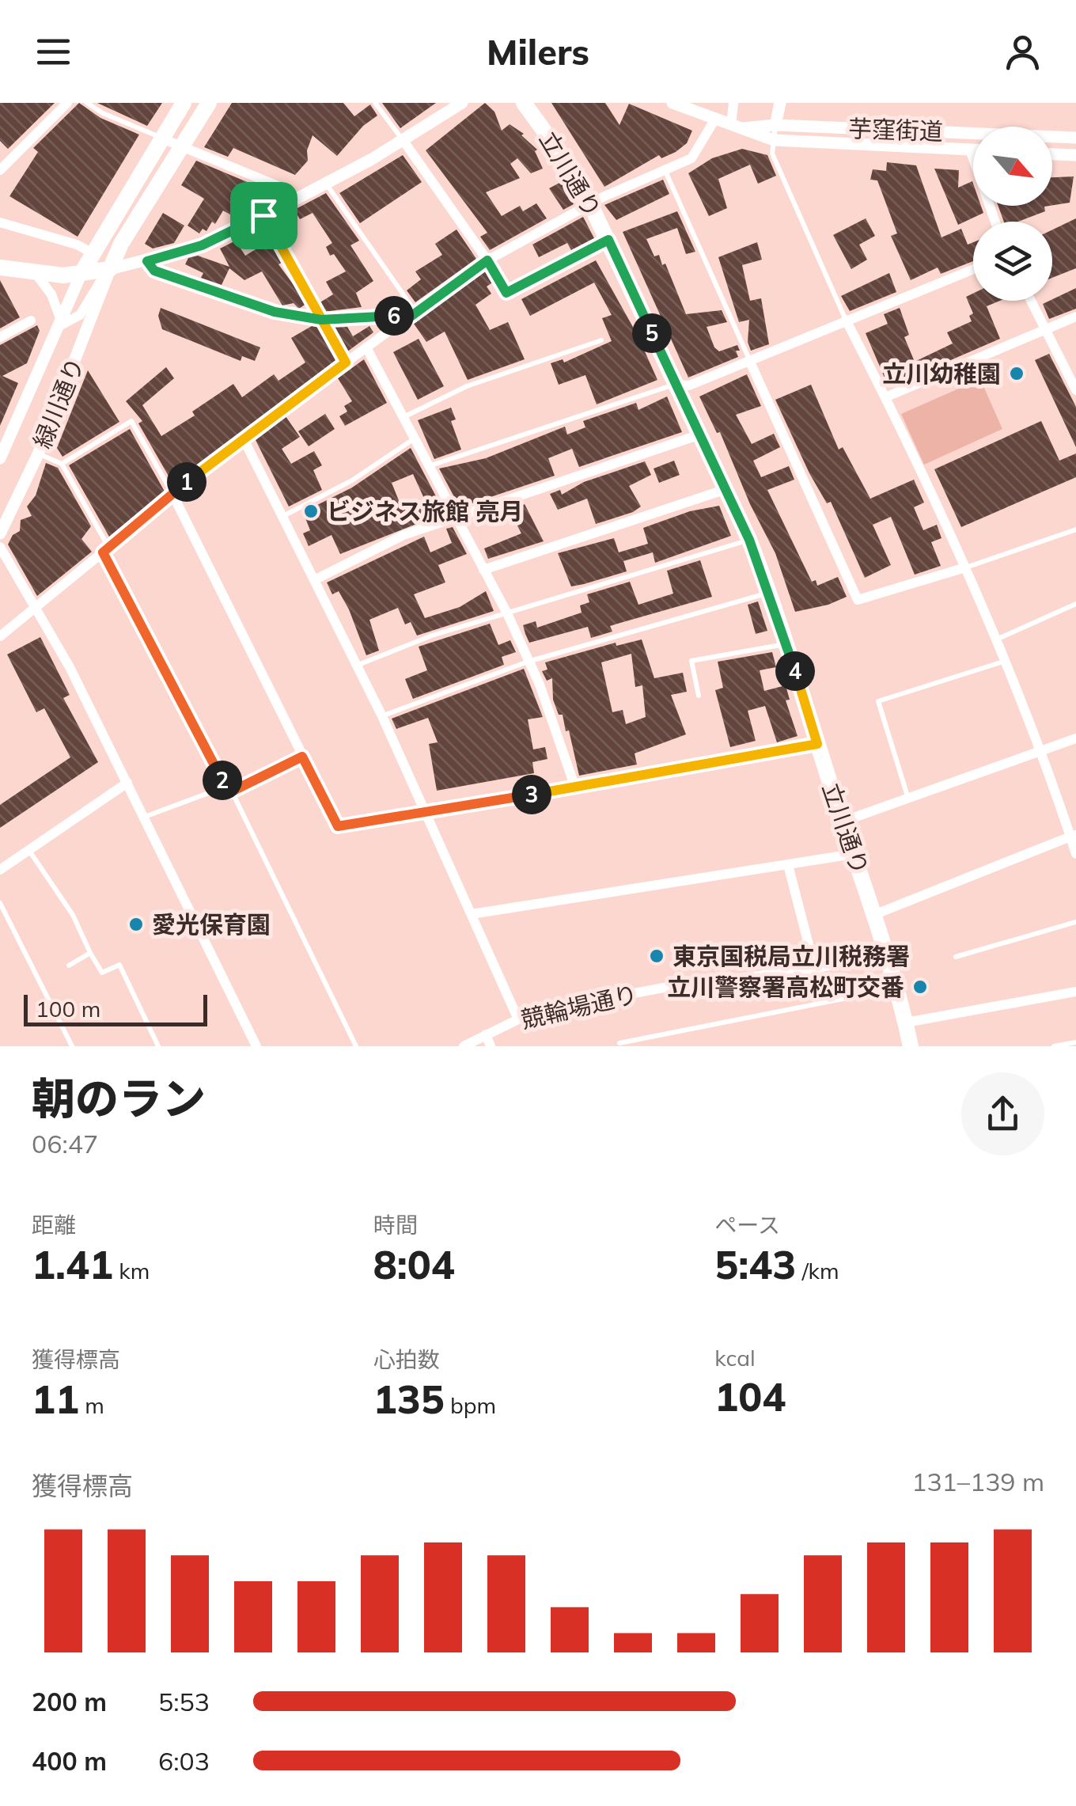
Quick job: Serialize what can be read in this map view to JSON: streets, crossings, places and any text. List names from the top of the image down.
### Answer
{
  "streets": {
    "main road": ["立川通り"],
    "street": ["芋窪街道", "緑川通り", "競輪場通り"]
  },
  "crossings": [
    ["立川通り", "競輪場通り"]
  ],
  "places": [
    "立川幼稚園",
    "ビジネス旅館 亮月",
    "愛光保育園",
    "東京国税局立川税務署",
    "立川警察署高松町交番"
  ],
  "scale_bar": "100 m",
  "north": "bottom right",
  "page": {
    "header": "Milers",
    "pins": [
      "6",
      "5",
      "1",
      "4",
      "2",
      "3"
    ],
    "scale": "100 m",
    "heading": ["朝のラン", "06:47"],
    "stats": [
      ["距離", "1.41 km"],
      ["時間", "8:04"],
      ["ペース", "5:43 /km"],
      ["獲得標高", "11 m"],
      ["心拍数", "135 bpm"],
      ["kcal", "104"]
    ],
    "chart": ["獲得標高", "131–139 m"],
    "list": [
      {
        "name": "200 m",
        "note": "5:53"
      },
      {
        "name": "400 m",
        "note": "6:03"
      }
    ]
  }
}
